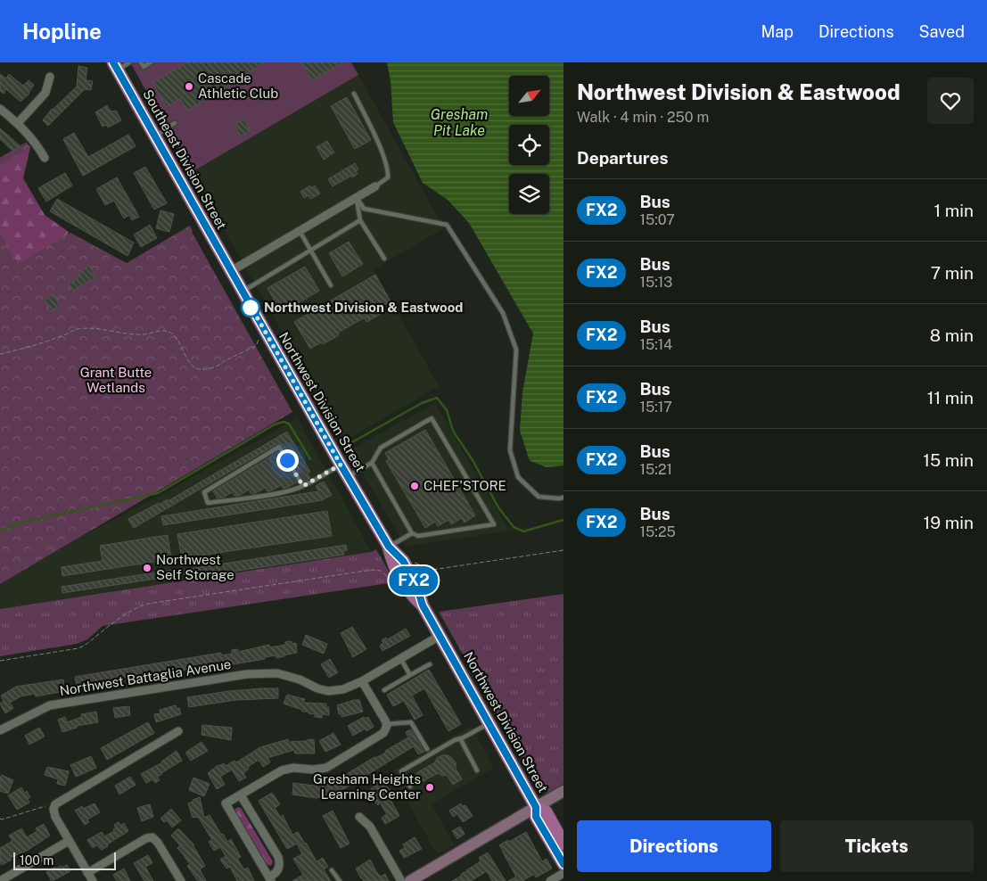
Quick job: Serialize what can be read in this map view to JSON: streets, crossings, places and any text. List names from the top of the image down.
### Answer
{
  "streets": {
    "main road": ["Southeast Division Street", "Northwest Division Street"],
    "street": ["Northwest Battaglia Avenue"]
  },
  "crossings": [
    ["Southeast Division Street", "Northwest Division Street"],
    ["Northwest Division Street", "Northwest Battaglia Avenue"]
  ],
  "water": ["Gresham Pit Lake"],
  "parks": ["Grant Butte Wetlands"],
  "places": [
    "Cascade Athletic Club",
    "Northwest Division & Eastwood",
    "CHEF'STORE",
    "Northwest Self Storage",
    "Gresham Heights Learning Center"
  ],
  "lines": ["bus line FX2"],
  "scale_bar": "100 m",
  "north": "top right",
  "page": {
    "header": "Hopline",
    "nav": ["Map", "Directions", "Saved"],
    "on_map": "FX2",
    "heading": [
      ["Northwest Division & Eastwood", "Walk · 4 min · 250 m"],
      "Departures"
    ],
    "list": [
      {
        "mark": "FX2",
        "name": "Bus",
        "note": "15:07",
        "value": "1 min"
      },
      {
        "mark": "FX2",
        "name": "Bus",
        "note": "15:13",
        "value": "7 min"
      },
      {
        "mark": "FX2",
        "name": "Bus",
        "note": "15:14",
        "value": "8 min"
      },
      {
        "mark": "FX2",
        "name": "Bus",
        "note": "15:17",
        "value": "11 min"
      },
      {
        "mark": "FX2",
        "name": "Bus",
        "note": "15:21",
        "value": "15 min"
      },
      {
        "mark": "FX2",
        "name": "Bus",
        "note": "15:25",
        "value": "19 min"
      }
    ],
    "buttons": ["Directions", "Tickets"],
    "scale": "100 m"
  }
}
